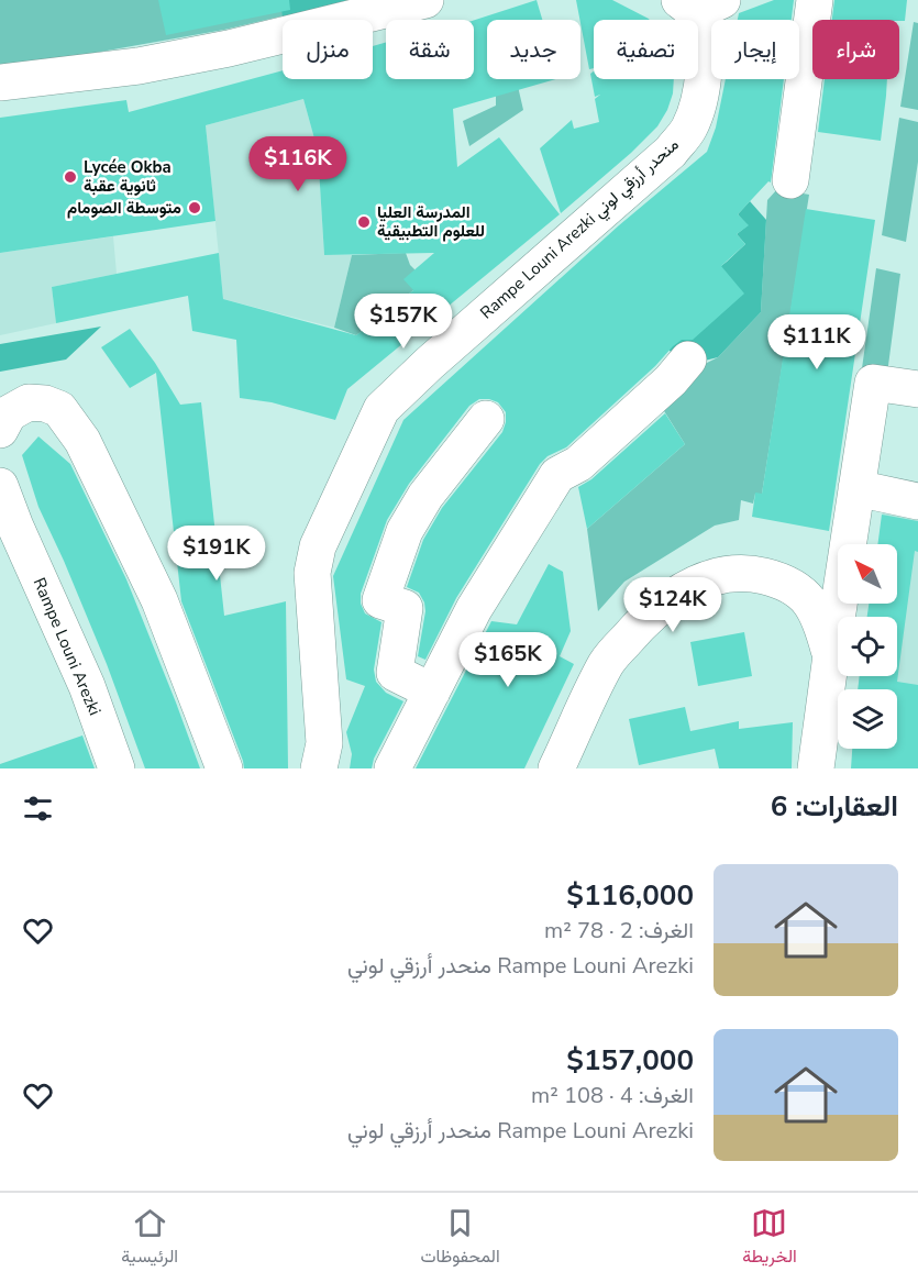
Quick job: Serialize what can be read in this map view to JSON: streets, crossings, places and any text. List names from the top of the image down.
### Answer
{
  "streets": {
    "street": ["Rampe Louni Arezki منحدر أرزقي لوني", "Rampe Louni Arezki"]
  },
  "places": ["Lycée Okba ثانوية عقبة", "متوسطة الصومام", "المدرسة العليا للعلوم التطبيقية"],
  "north": "top left",
  "page": {
    "chip": [
      "شراء",
      "إيجار",
      "تصفية",
      "جديد",
      "شقة",
      "منزل"
    ],
    "price": [
      "$116K",
      "$157K",
      "$111K",
      "$191K",
      "$124K",
      "$165K"
    ],
    "heading": "العقارات: 6",
    "list": [
      {
        "name": "$116,000",
        "note": "الغرف: 2 · 78 m² · Rampe Louni Arezki منحدر أرزقي لوني"
      },
      {
        "name": "$157,000",
        "note": "الغرف: 4 · 108 m² · Rampe Louni Arezki منحدر أرزقي لوني"
      }
    ],
    "tabs": ["الخريطة", "المحفوظات", "الرئيسية"]
  }
}
